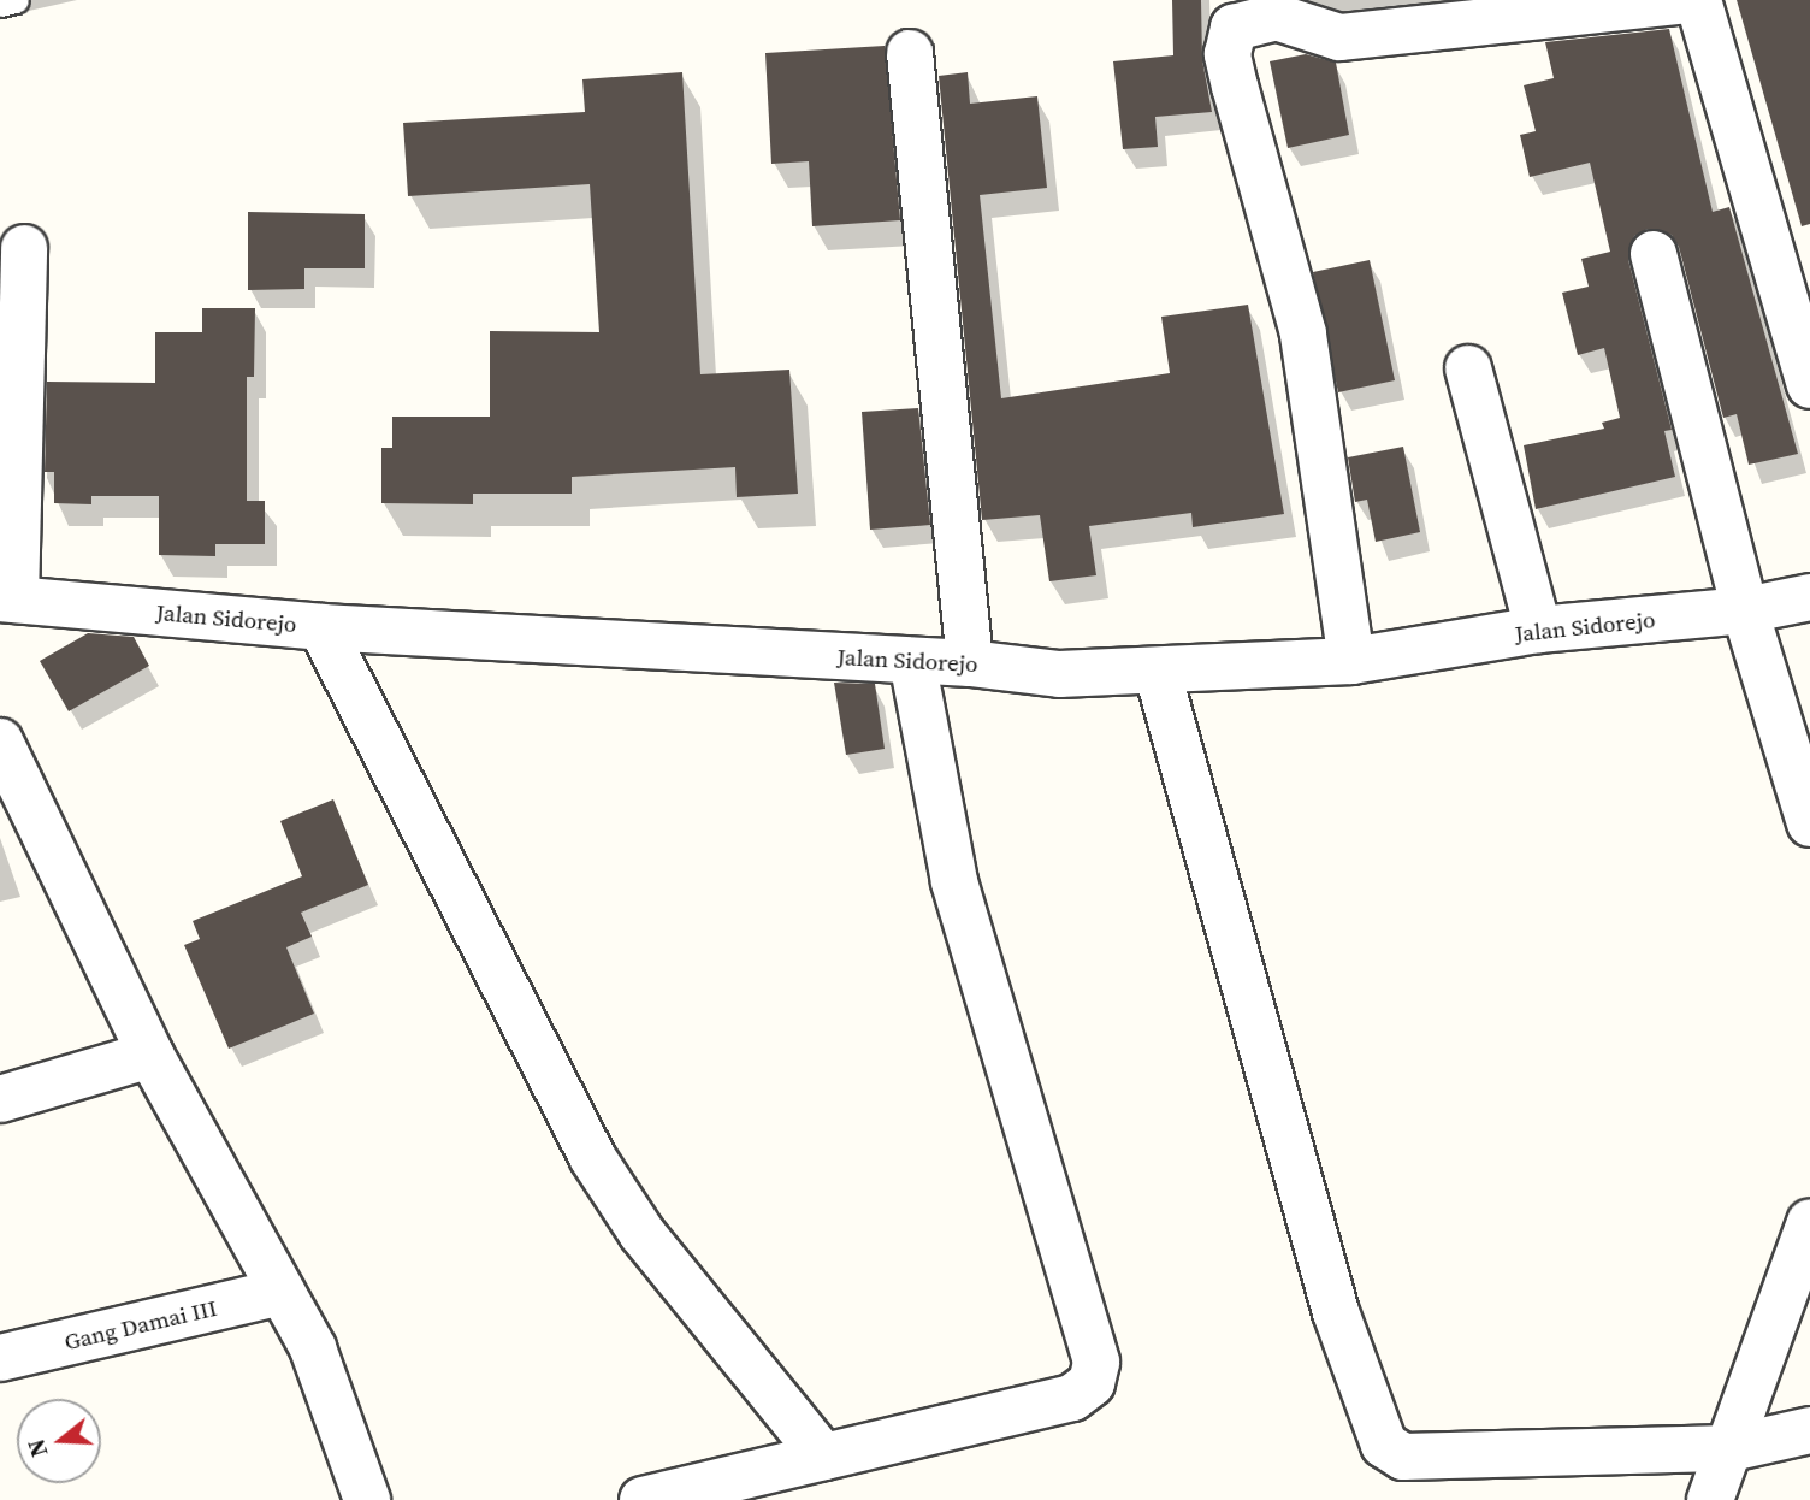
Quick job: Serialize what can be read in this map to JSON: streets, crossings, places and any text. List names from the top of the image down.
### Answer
{
  "streets": {
    "street": ["Jalan Sidorejo", "Gang Damai III"]
  },
  "north": "left"
}
